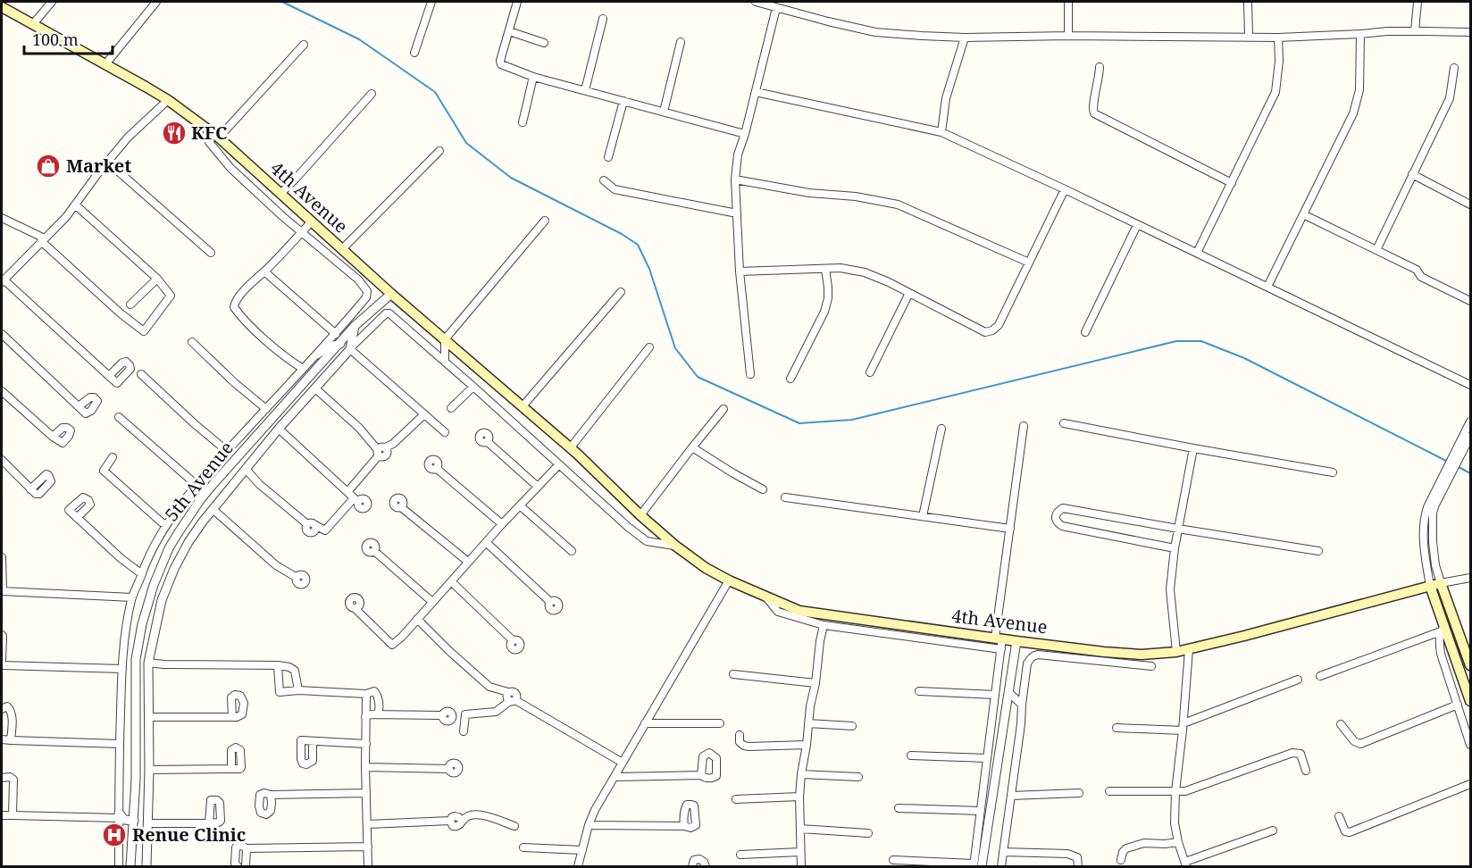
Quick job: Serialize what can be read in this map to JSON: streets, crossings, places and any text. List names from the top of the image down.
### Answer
{
  "streets": {
    "main road": ["4th Avenue"],
    "street": ["5th Avenue"]
  },
  "crossings": [
    ["4th Avenue", "5th Avenue"]
  ],
  "places": {
    "restaurant": ["KFC"],
    "shop": ["Market"],
    "hospital": ["Renue Clinic"]
  },
  "scale_bar": "100 m"
}
